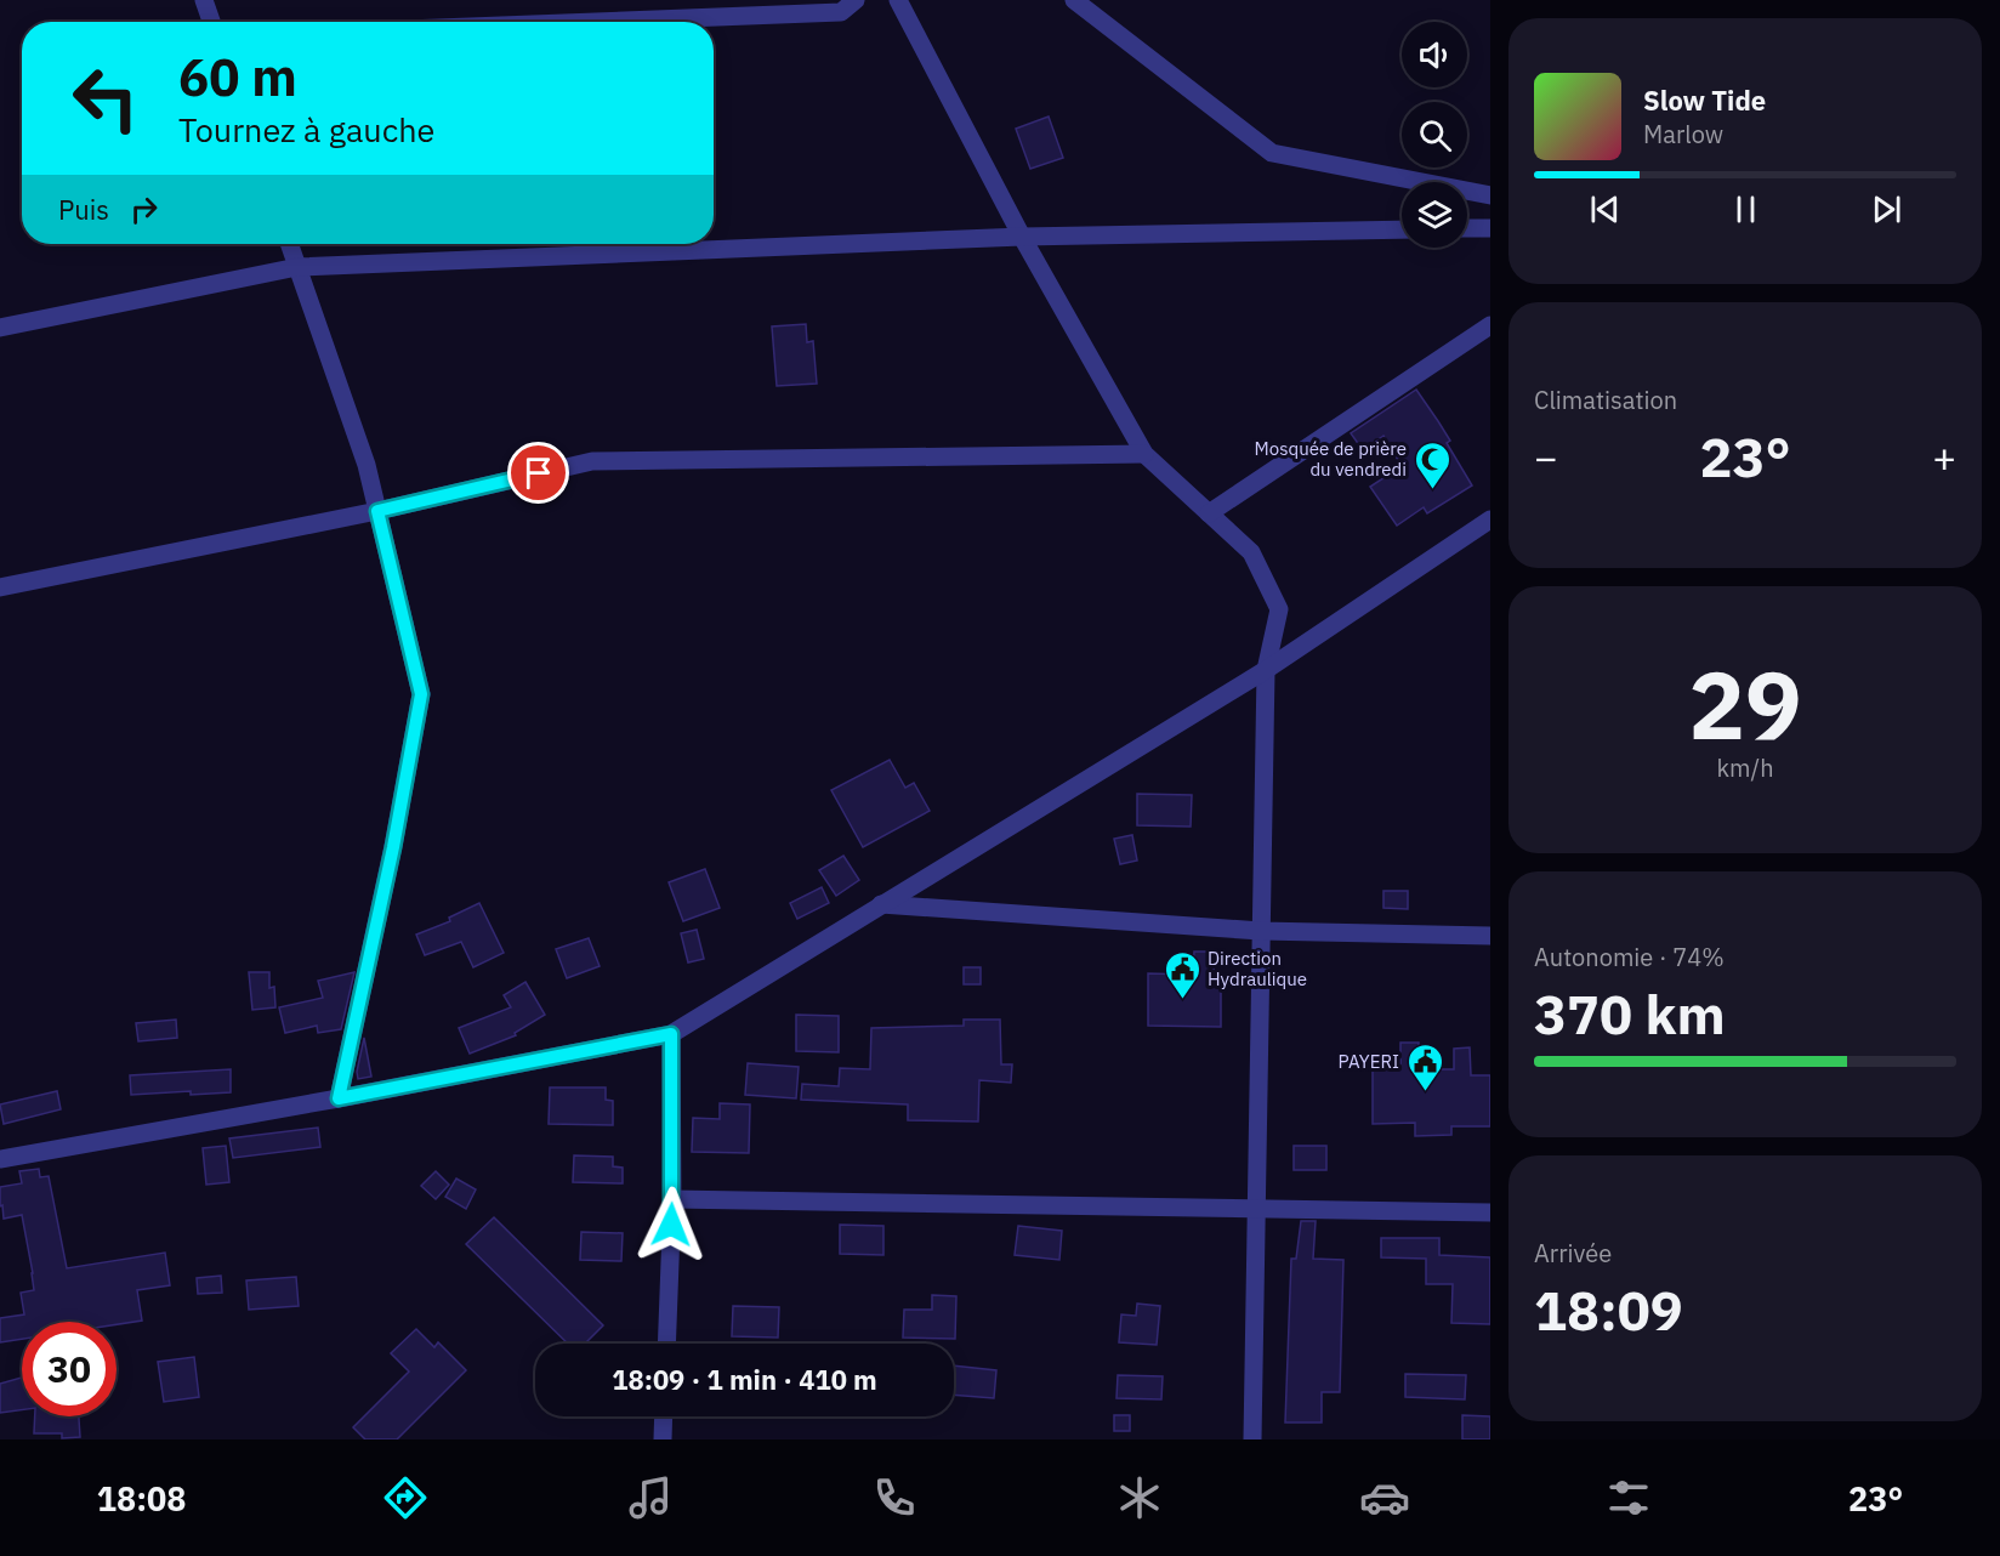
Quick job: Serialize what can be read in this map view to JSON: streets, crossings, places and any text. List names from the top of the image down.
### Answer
{
  "places": {
    "mosque": ["Mosquée de prière du vendredi"],
    "public building": ["Direction Hydraulique", "PAYERI"]
  },
  "page": {
    "turn": ["60 m", "Tournez à gauche"],
    "song": ["Slow Tide", "Marlow"],
    "then": "Puis",
    "tile": [
      "Climatisation",
      ["29", "km/h"],
      ["Autonomie · 74%", "370 km"],
      ["Arrivée", "18:09"]
    ],
    "heat": ["−", "23°", "+"],
    "limit": "30",
    "trip": "18:09 · 1 min · 410 m",
    "tabs": ["18:08", "23°"]
  }
}
